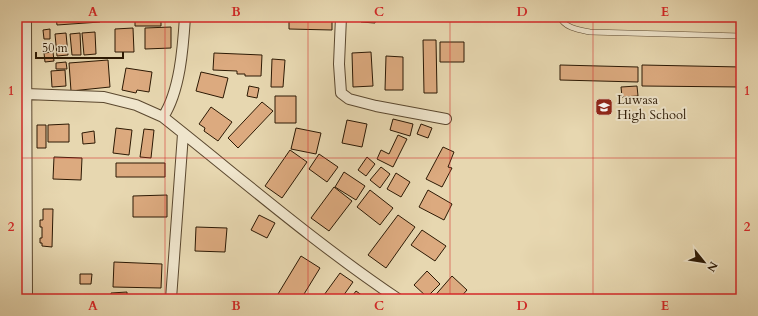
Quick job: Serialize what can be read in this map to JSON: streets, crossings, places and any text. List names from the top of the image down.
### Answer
{
  "places": {
    "school or university": ["Luwasa High School"]
  },
  "scale_bar": "50 m",
  "north": "bottom right",
  "grid": {
    "columns": [
      "A",
      "B",
      "C",
      "D",
      "E"
    ],
    "rows": ["1", "2"]
  }
}
